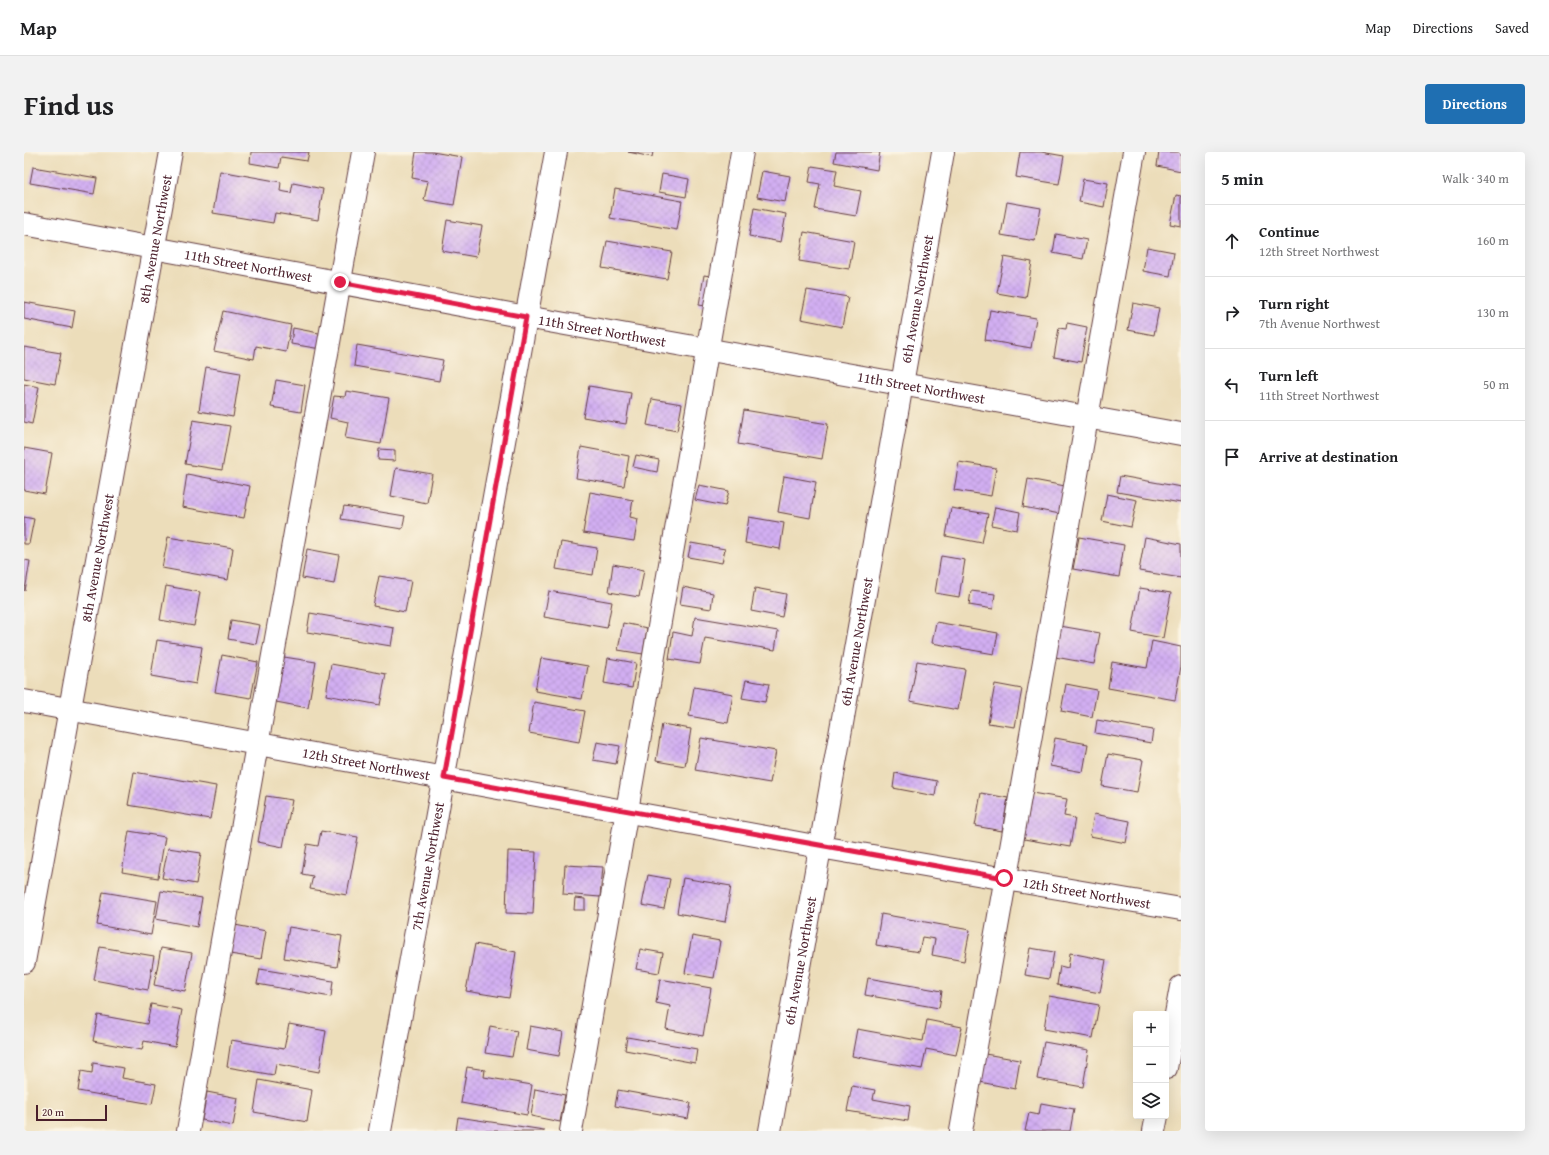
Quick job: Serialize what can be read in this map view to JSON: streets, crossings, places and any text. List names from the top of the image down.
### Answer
{
  "streets": {
    "street": [
      "8th Avenue Northwest",
      "11th Street Northwest",
      "6th Avenue Northwest",
      "12th Street Northwest",
      "7th Avenue Northwest"
    ]
  },
  "crossings": [
    ["8th Avenue Northwest", "11th Street Northwest"],
    ["8th Avenue Northwest", "12th Street Northwest"],
    ["11th Street Northwest", "6th Avenue Northwest"],
    ["11th Street Northwest", "7th Avenue Northwest"],
    ["6th Avenue Northwest", "12th Street Northwest"],
    ["12th Street Northwest", "7th Avenue Northwest"]
  ],
  "scale_bar": "20 m",
  "page": {
    "header": "Map",
    "nav": ["Map", "Directions", "Saved"],
    "title": "Find us",
    "buttons": "Directions",
    "heading": ["5 min", "Walk · 340 m"],
    "list": [
      ["Continue", "12th Street Northwest", "160 m"],
      ["Turn right", "7th Avenue Northwest", "130 m"],
      ["Turn left", "11th Street Northwest", "50 m"],
      "Arrive at destination"
    ],
    "map_buttons": ["+", "−"],
    "scale": "20 m"
  }
}
